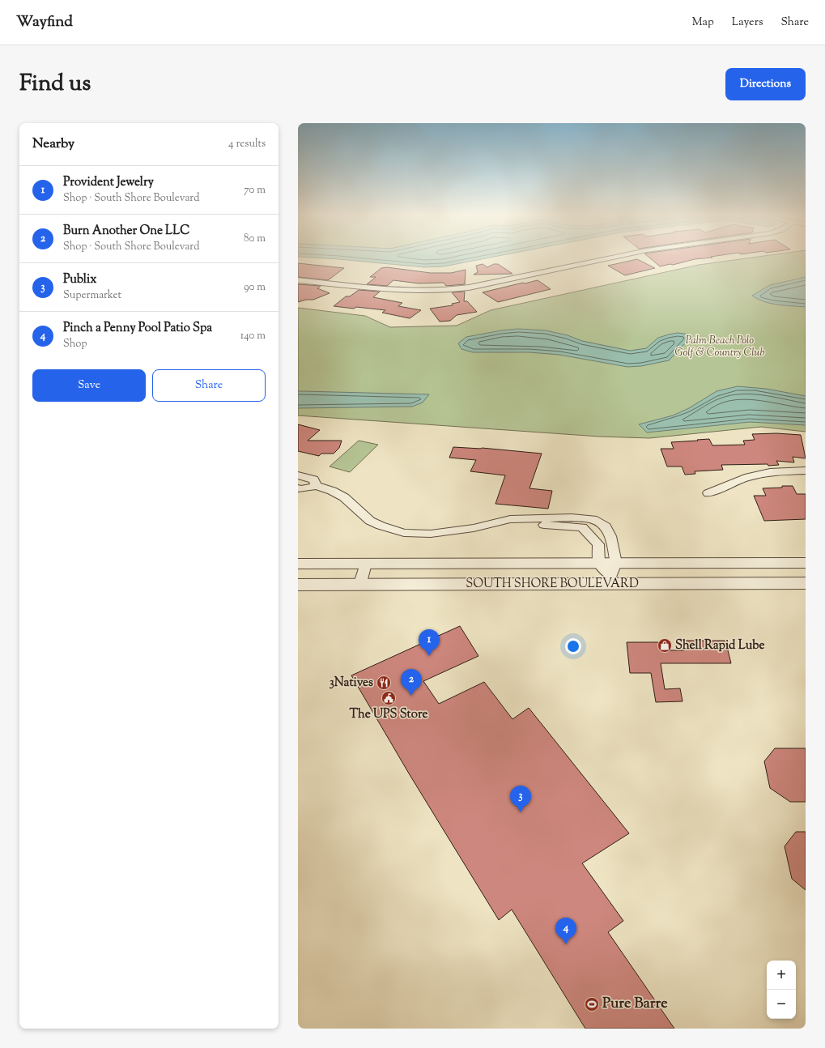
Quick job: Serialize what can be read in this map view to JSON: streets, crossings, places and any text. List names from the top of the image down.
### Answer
{
  "streets": {
    "street": ["SOUTH SHORE BOULEVARD"]
  },
  "parks": ["Palm Beach Polo Golf & Country Club"],
  "places": {
    "shop": ["Shell Rapid Lube"],
    "restaurant": ["3Natives"],
    "public building": ["The UPS Store"],
    "sports": ["Pure Barre"]
  },
  "page": {
    "header": "Wayfind",
    "nav": ["Map", "Layers", "Share"],
    "title": "Find us",
    "buttons": [
      "Directions",
      ["Save", "Share"]
    ],
    "heading": ["Nearby", "4 results"],
    "list": [
      {
        "mark": "1",
        "name": "Provident Jewelry",
        "note": "Shop · South Shore Boulevard",
        "value": "70 m"
      },
      {
        "mark": "2",
        "name": "Burn Another One LLC",
        "note": "Shop · South Shore Boulevard",
        "value": "80 m"
      },
      {
        "mark": "3",
        "name": "Publix",
        "note": "Supermarket",
        "value": "90 m"
      },
      {
        "mark": "4",
        "name": "Pinch a Penny Pool Patio Spa",
        "note": "Shop",
        "value": "140 m"
      }
    ],
    "pins": [
      "1",
      "2",
      "3",
      "4"
    ],
    "map_buttons": ["+", "−"]
  }
}
